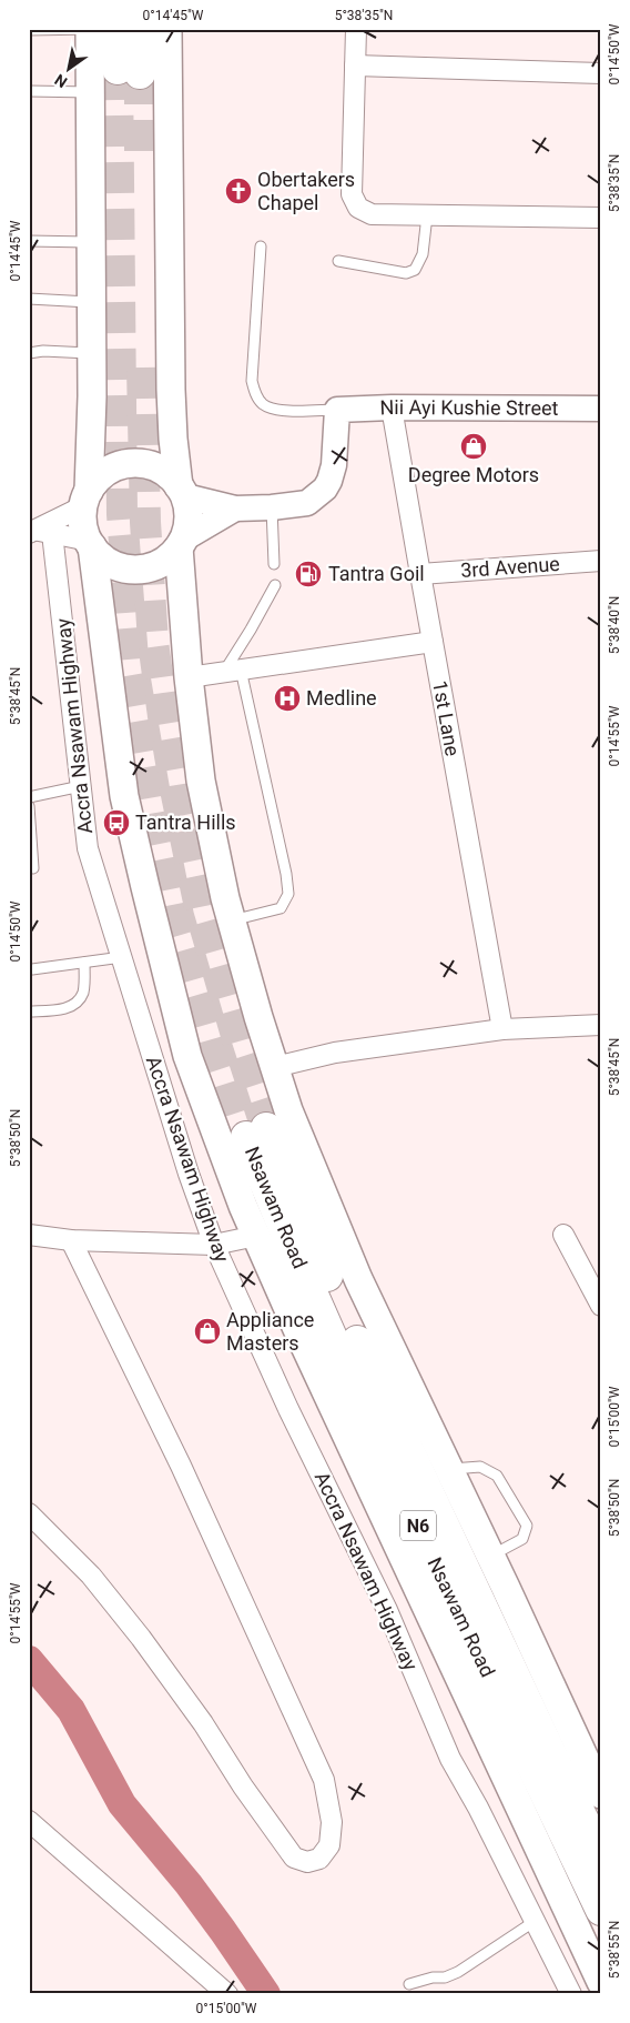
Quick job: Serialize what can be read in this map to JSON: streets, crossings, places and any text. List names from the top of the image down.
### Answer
{
  "streets": {
    "highway": ["Nsawam Road", "N6"],
    "street": [
      "Nii Ayi Kushie Street",
      "3rd Avenue",
      "1st Lane",
      "Accra Nsawam Highway"
    ]
  },
  "crossings": [
    ["Nii Ayi Kushie Street", "1st Lane"],
    ["3rd Avenue", "1st Lane"]
  ],
  "places": {
    "church": ["Obertakers Chapel"],
    "shop": ["Degree Motors", "Appliance Masters"],
    "fuel station": ["Tantra Goil"],
    "hospital": ["Medline"],
    "bus stop": ["Tantra Hills"]
  },
  "north": "bottom left",
  "coordinates": [
    "0°14'45\"W",
    "5°38'35\"N",
    "0°14'50\"W",
    "5°38'40\"N",
    "5°38'45\"N",
    "0°14'55\"W",
    "5°38'50\"N",
    "0°15'00\"W",
    "5°38'55\"N"
  ]
}
